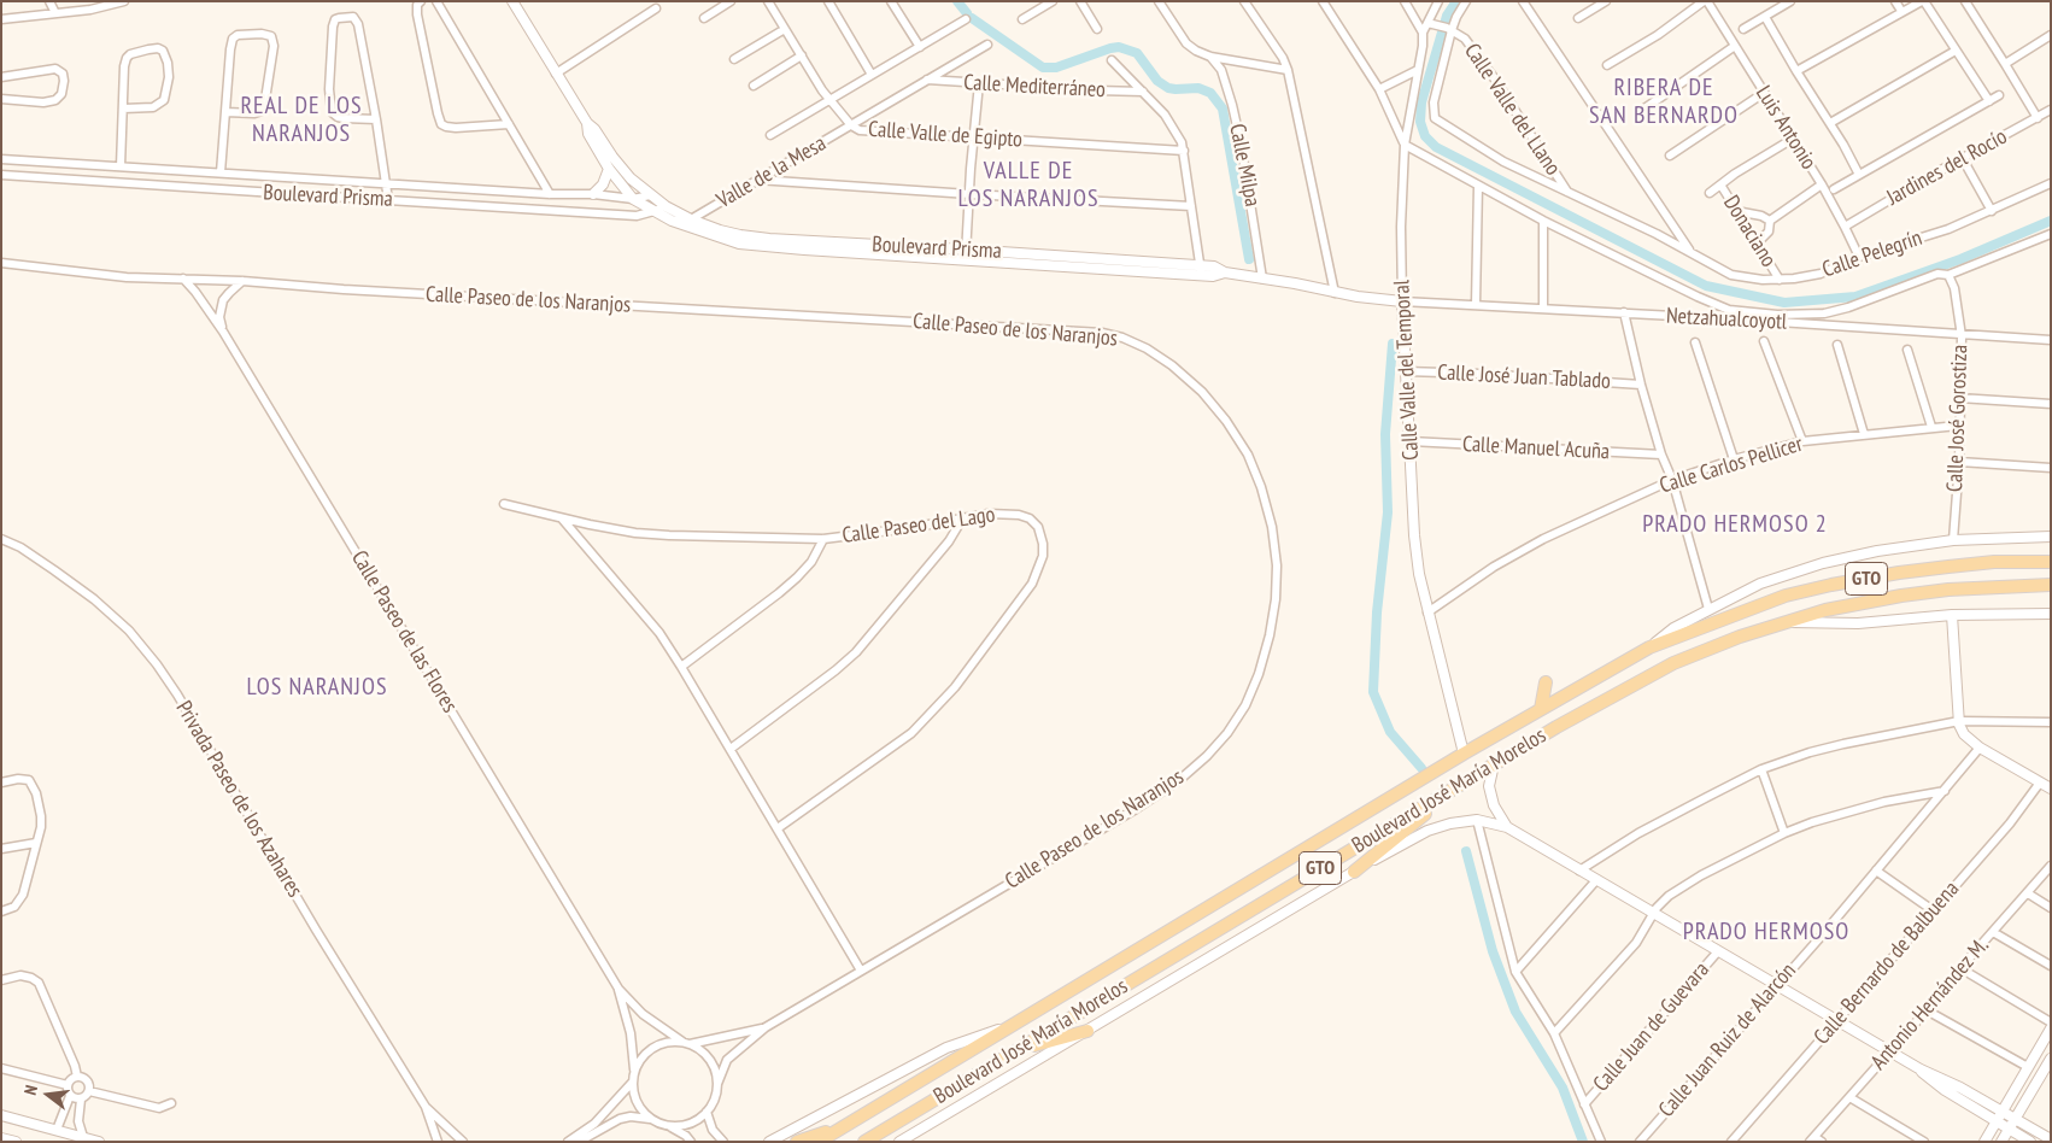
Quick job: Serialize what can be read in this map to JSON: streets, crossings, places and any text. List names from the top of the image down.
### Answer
{
  "streets": {
    "main road": ["GTO", "Boulevard José María Morelos"],
    "street": [
      "Calle Mediterráneo",
      "Calle Valle del Llano",
      "Luis Antonio",
      "Calle Valle de Egipto",
      "Calle Milpa",
      "Jardines del Rocío",
      "Valle de la Mesa",
      "Boulevard Prisma",
      "Donaciano",
      "Calle Pelegrín",
      "Calle Paseo de los Naranjos",
      "Netzahualcoyotl",
      "Calle Valle del Temporal",
      "Calle José Juan Tablado",
      "Calle José Gorostiza",
      "Calle Manuel Acuña",
      "Calle Carlos Pellicer",
      "Calle Paseo del Lago",
      "Calle Paseo de las Flores",
      "Privada Paseo de los Azahares",
      "Calle Bernardo de Balbuena",
      "Antonio Hernández M.",
      "Calle Juan de Guevara",
      "Calle Juan Ruiz de Alarcón"
    ]
  },
  "crossings": [
    ["Calle Mediterráneo", "Valle de la Mesa"],
    ["Calle Valle del Llano", "Calle Pelegrín"],
    ["Luis Antonio", "Jardines del Rocío"],
    ["Luis Antonio", "Calle Pelegrín"],
    ["Calle Valle de Egipto", "Valle de la Mesa"],
    ["Calle Milpa", "Boulevard Prisma"],
    ["Valle de la Mesa", "Boulevard Prisma"],
    ["Boulevard Prisma", "Netzahualcoyotl"],
    ["Boulevard Prisma", "Calle Valle del Temporal"],
    ["Donaciano", "Calle Pelegrín"],
    ["Calle Paseo de los Naranjos", "Calle Paseo de las Flores"],
    ["Netzahualcoyotl", "Calle Valle del Temporal"],
    ["Netzahualcoyotl", "Calle José Gorostiza"],
    ["Calle Valle del Temporal", "Calle José Juan Tablado"],
    ["Calle Valle del Temporal", "Calle Manuel Acuña"],
    ["Calle Valle del Temporal", "Calle Carlos Pellicer"],
    ["Calle Valle del Temporal", "Boulevard José María Morelos"],
    ["Calle José Gorostiza", "Calle Carlos Pellicer"],
    ["GTO", "Boulevard José María Morelos"]
  ],
  "districts": [
    "RIBERA DE SAN BERNARDO",
    "REAL DE LOS NARANJOS",
    "VALLE DE LOS NARANJOS",
    "PRADO HERMOSO 2",
    "LOS NARANJOS",
    "PRADO HERMOSO"
  ],
  "north": "left"
}
